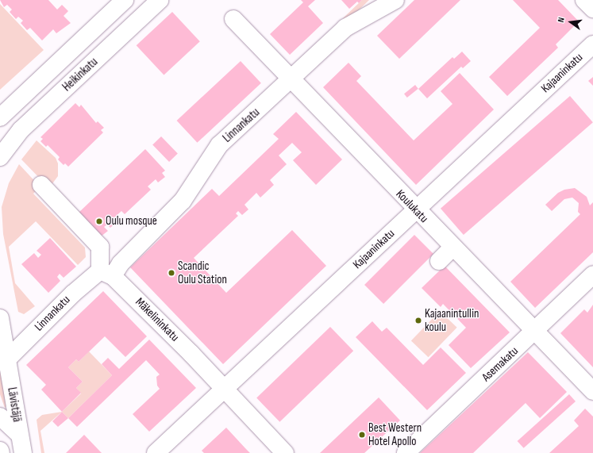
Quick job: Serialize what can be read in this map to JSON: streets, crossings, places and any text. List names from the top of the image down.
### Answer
{
  "streets": {
    "street": [
      "Kajaaninkatu",
      "Heikinkatu",
      "Linnankatu",
      "Koulukatu",
      "Mäkelininkatu",
      "Asemakatu",
      "Lävistäjä"
    ]
  },
  "crossings": [
    ["Kajaaninkatu", "Koulukatu"],
    ["Kajaaninkatu", "Mäkelininkatu"],
    ["Linnankatu", "Koulukatu"],
    ["Linnankatu", "Mäkelininkatu"],
    ["Linnankatu", "Lävistäjä"],
    ["Koulukatu", "Asemakatu"]
  ],
  "places": [
    "Oulu mosque",
    "Scandic Oulu Station",
    "Kajaanintullin koulu",
    "Best Western Hotel Apollo"
  ],
  "north": "left"
}
